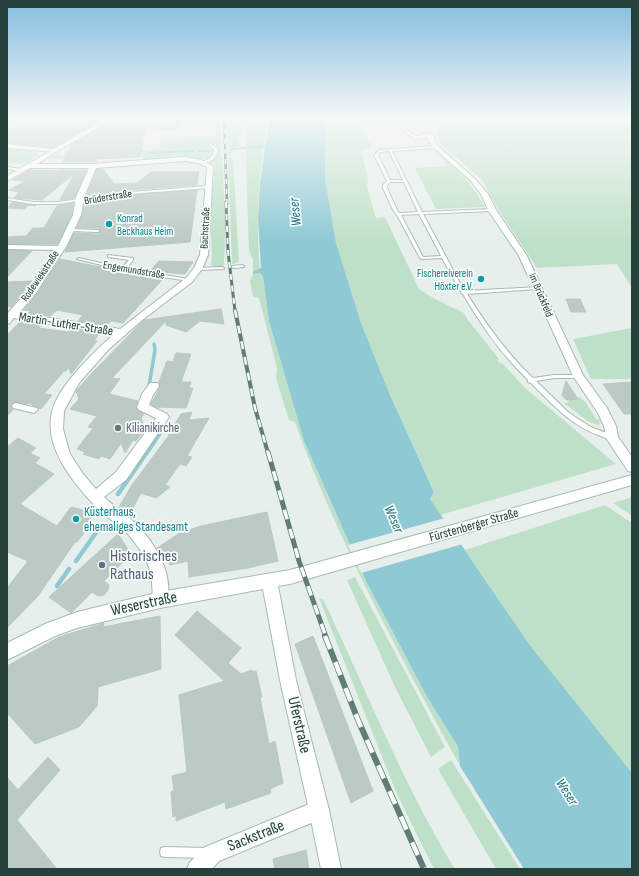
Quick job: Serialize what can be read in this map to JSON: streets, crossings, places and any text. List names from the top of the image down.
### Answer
{
  "streets": {
    "street": [
      "Bachstraße",
      "Rodewiekstraße",
      "Im Brückfeld",
      "Martin-Luther-Straße",
      "Fürstenberger Straße",
      "Weserstraße",
      "Uferstraße",
      "Sackstraße"
    ],
    "lane": ["Brüderstraße", "Engemundstraße"]
  },
  "crossings": [
    ["Brüderstraße", "Bachstraße"],
    ["Brüderstraße", "Rodewiekstraße"],
    ["Bachstraße", "Engemundstraße"],
    ["Bachstraße", "Martin-Luther-Straße"],
    ["Bachstraße", "Weserstraße"],
    ["Rodewiekstraße", "Martin-Luther-Straße"],
    ["Fürstenberger Straße", "Weserstraße"],
    ["Fürstenberger Straße", "Uferstraße"],
    ["Weserstraße", "Uferstraße"],
    ["Uferstraße", "Sackstraße"]
  ],
  "water": ["Weser"],
  "places": [
    "Konrad Beckhaus Heim",
    "Fischereiverein Höxter e.V.",
    "Kilianikirche",
    "Küsterhaus, ehemaliges Standesamt",
    "Historisches Rathaus"
  ]
}
